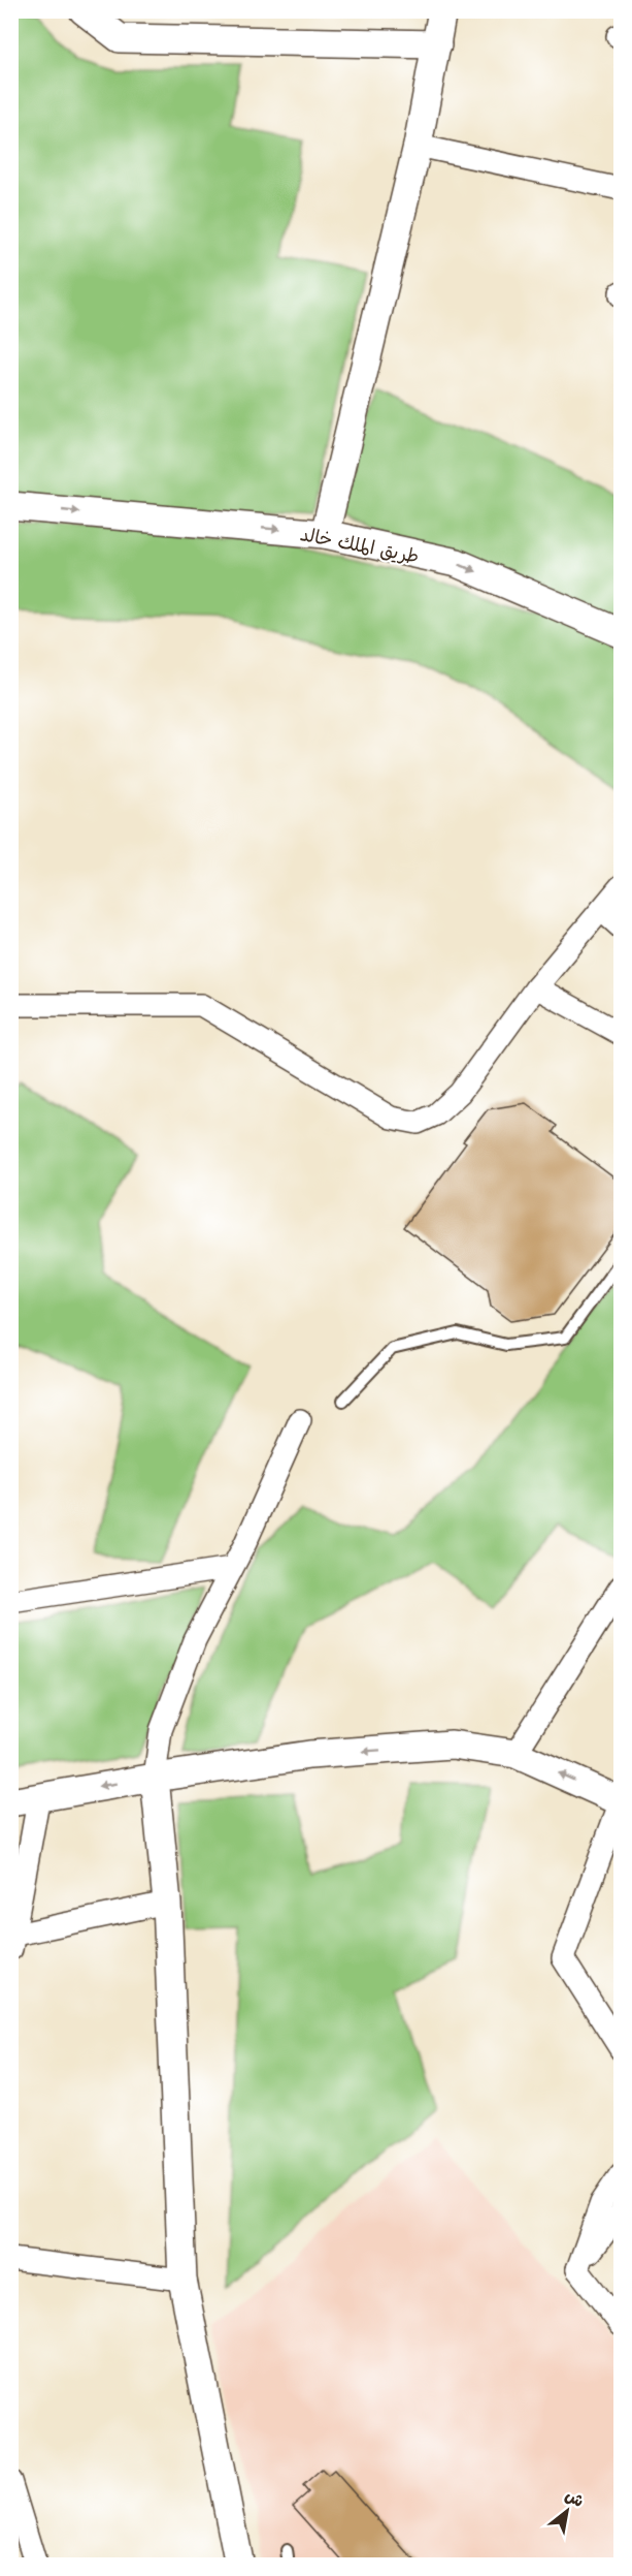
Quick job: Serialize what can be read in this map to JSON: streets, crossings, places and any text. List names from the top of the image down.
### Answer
{
  "streets": {
    "street": ["طريق الملك خالد"]
  },
  "one_way": ["طريق الملك خالد"],
  "north": "top right"
}
